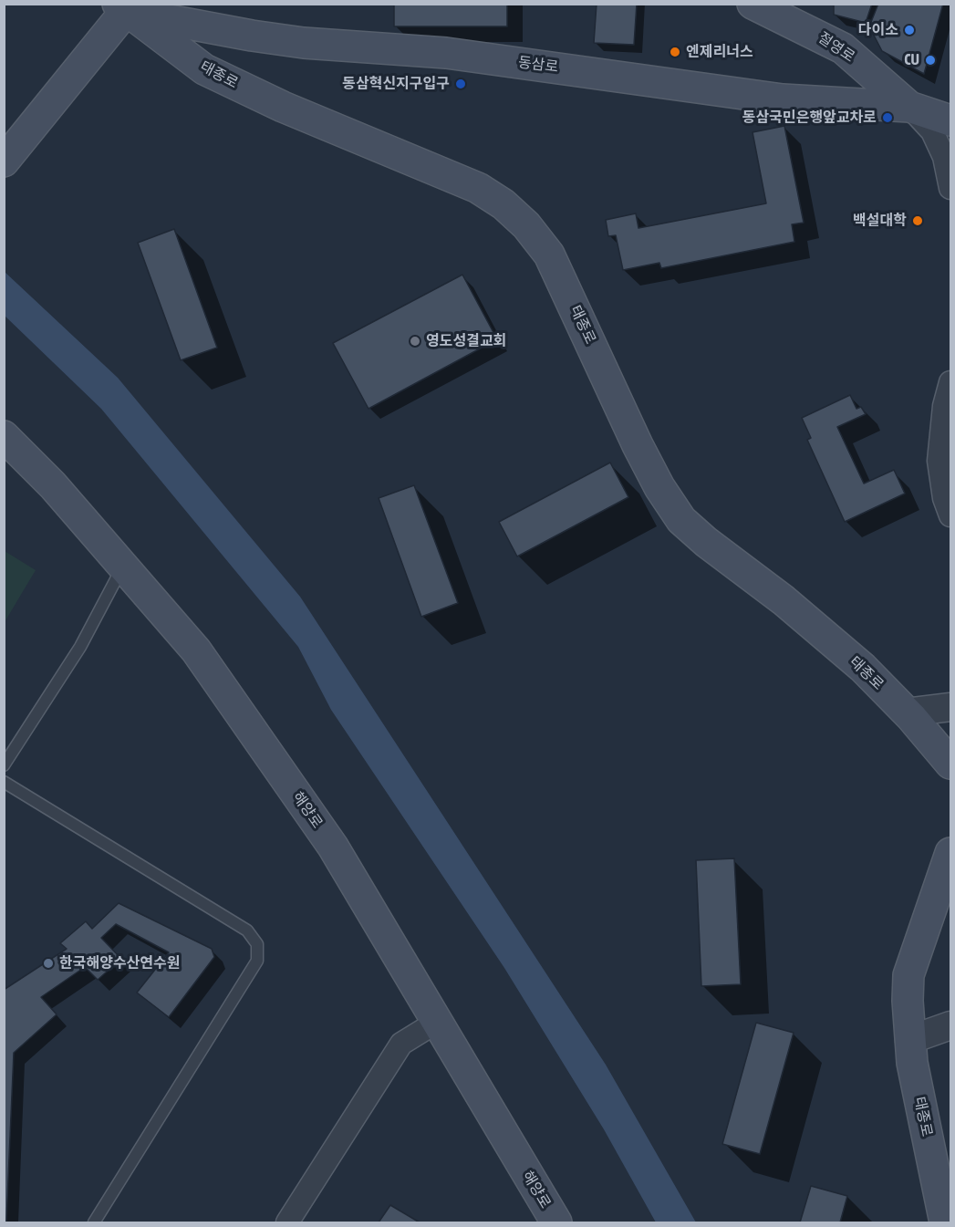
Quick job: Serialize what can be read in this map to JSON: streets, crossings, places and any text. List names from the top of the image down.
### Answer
{
  "streets": {
    "main road": [
      "절영로",
      "동삼로",
      "태종로",
      "해양로"
    ]
  },
  "crossings": [
    ["절영로", "동삼로"],
    ["동삼로", "태종로"]
  ],
  "places": [
    "다이소",
    "엔제리너스",
    "CU",
    "동삼혁신지구입구",
    "동삼국민은행앞교차로",
    "백설대학",
    "영도성결교회",
    "한국해양수산연수원"
  ]
}
